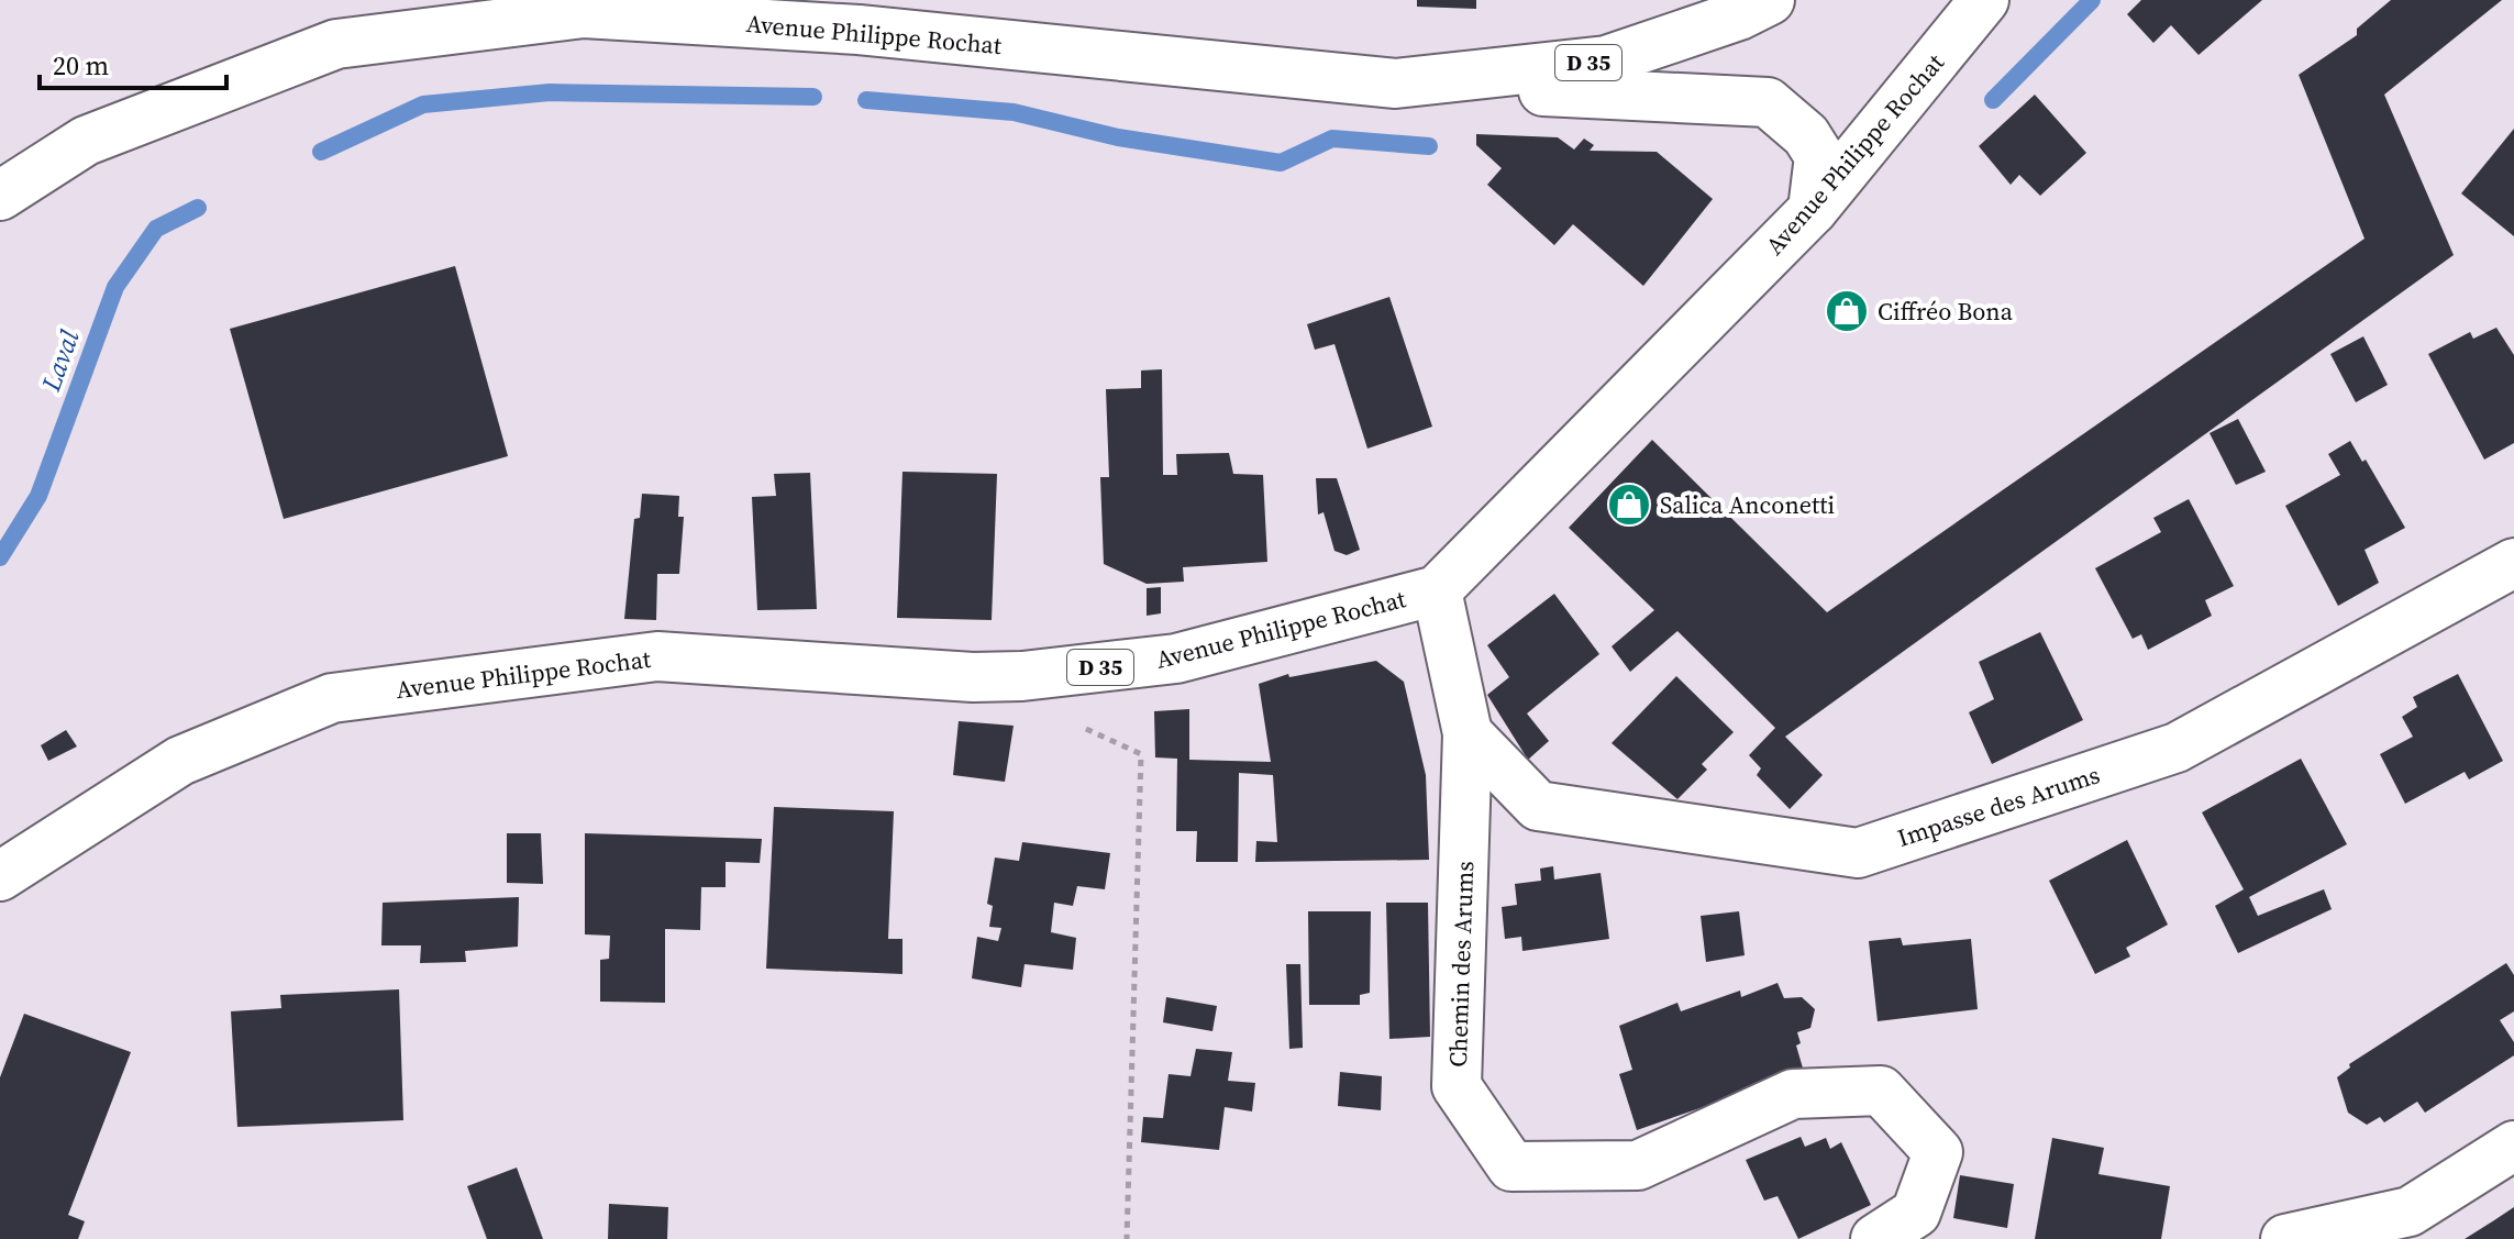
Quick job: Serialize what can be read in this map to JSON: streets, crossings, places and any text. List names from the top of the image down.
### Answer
{
  "streets": {
    "main road": [
      "Avenue Philippe Rochat",
      "D 35",
      "Impasse des Arums",
      "Chemin des Arums"
    ]
  },
  "crossings": [
    ["Avenue Philippe Rochat", "Chemin des Arums"],
    ["Impasse des Arums", "Chemin des Arums"]
  ],
  "water": ["Laval"],
  "places": {
    "shop": ["Ciffréo Bona", "Salica Anconetti"]
  },
  "scale_bar": "20 m"
}
